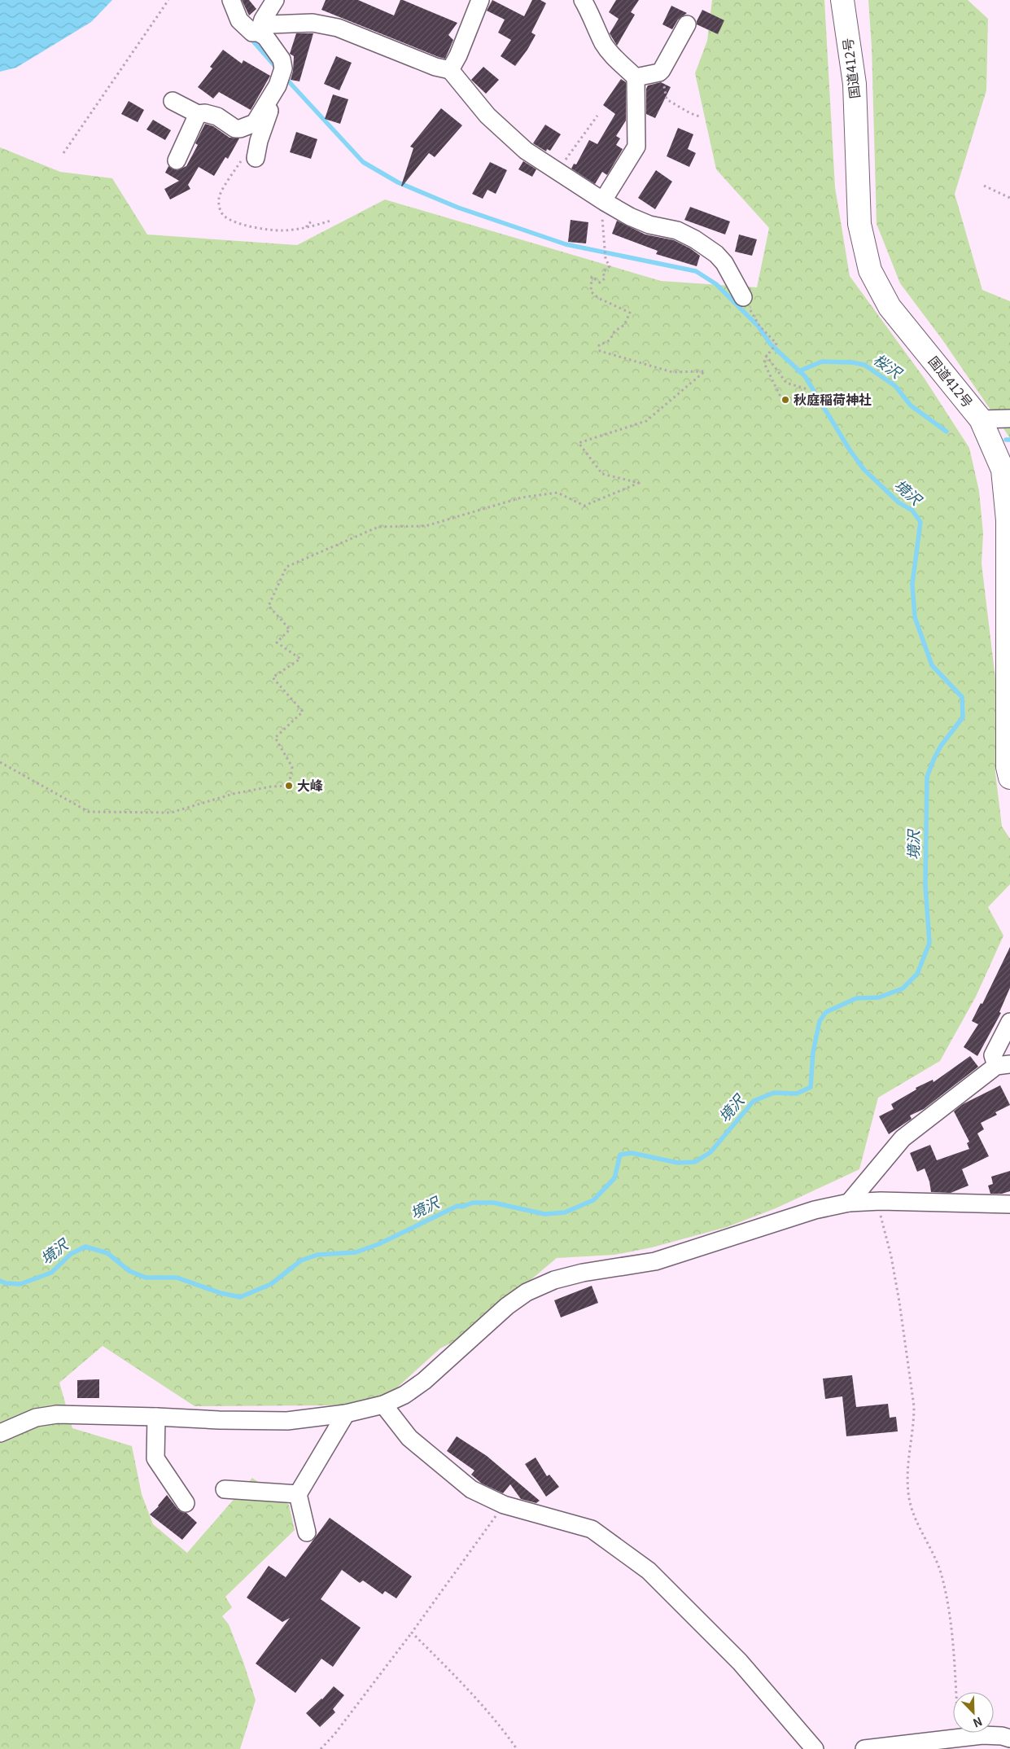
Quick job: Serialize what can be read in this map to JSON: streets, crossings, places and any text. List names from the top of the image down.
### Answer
{
  "streets": {
    "highway": ["国道412号"]
  },
  "water": ["桜沢", "境沢"],
  "places": ["秋庭稲荷神社", "大峰"],
  "north": "bottom right"
}
